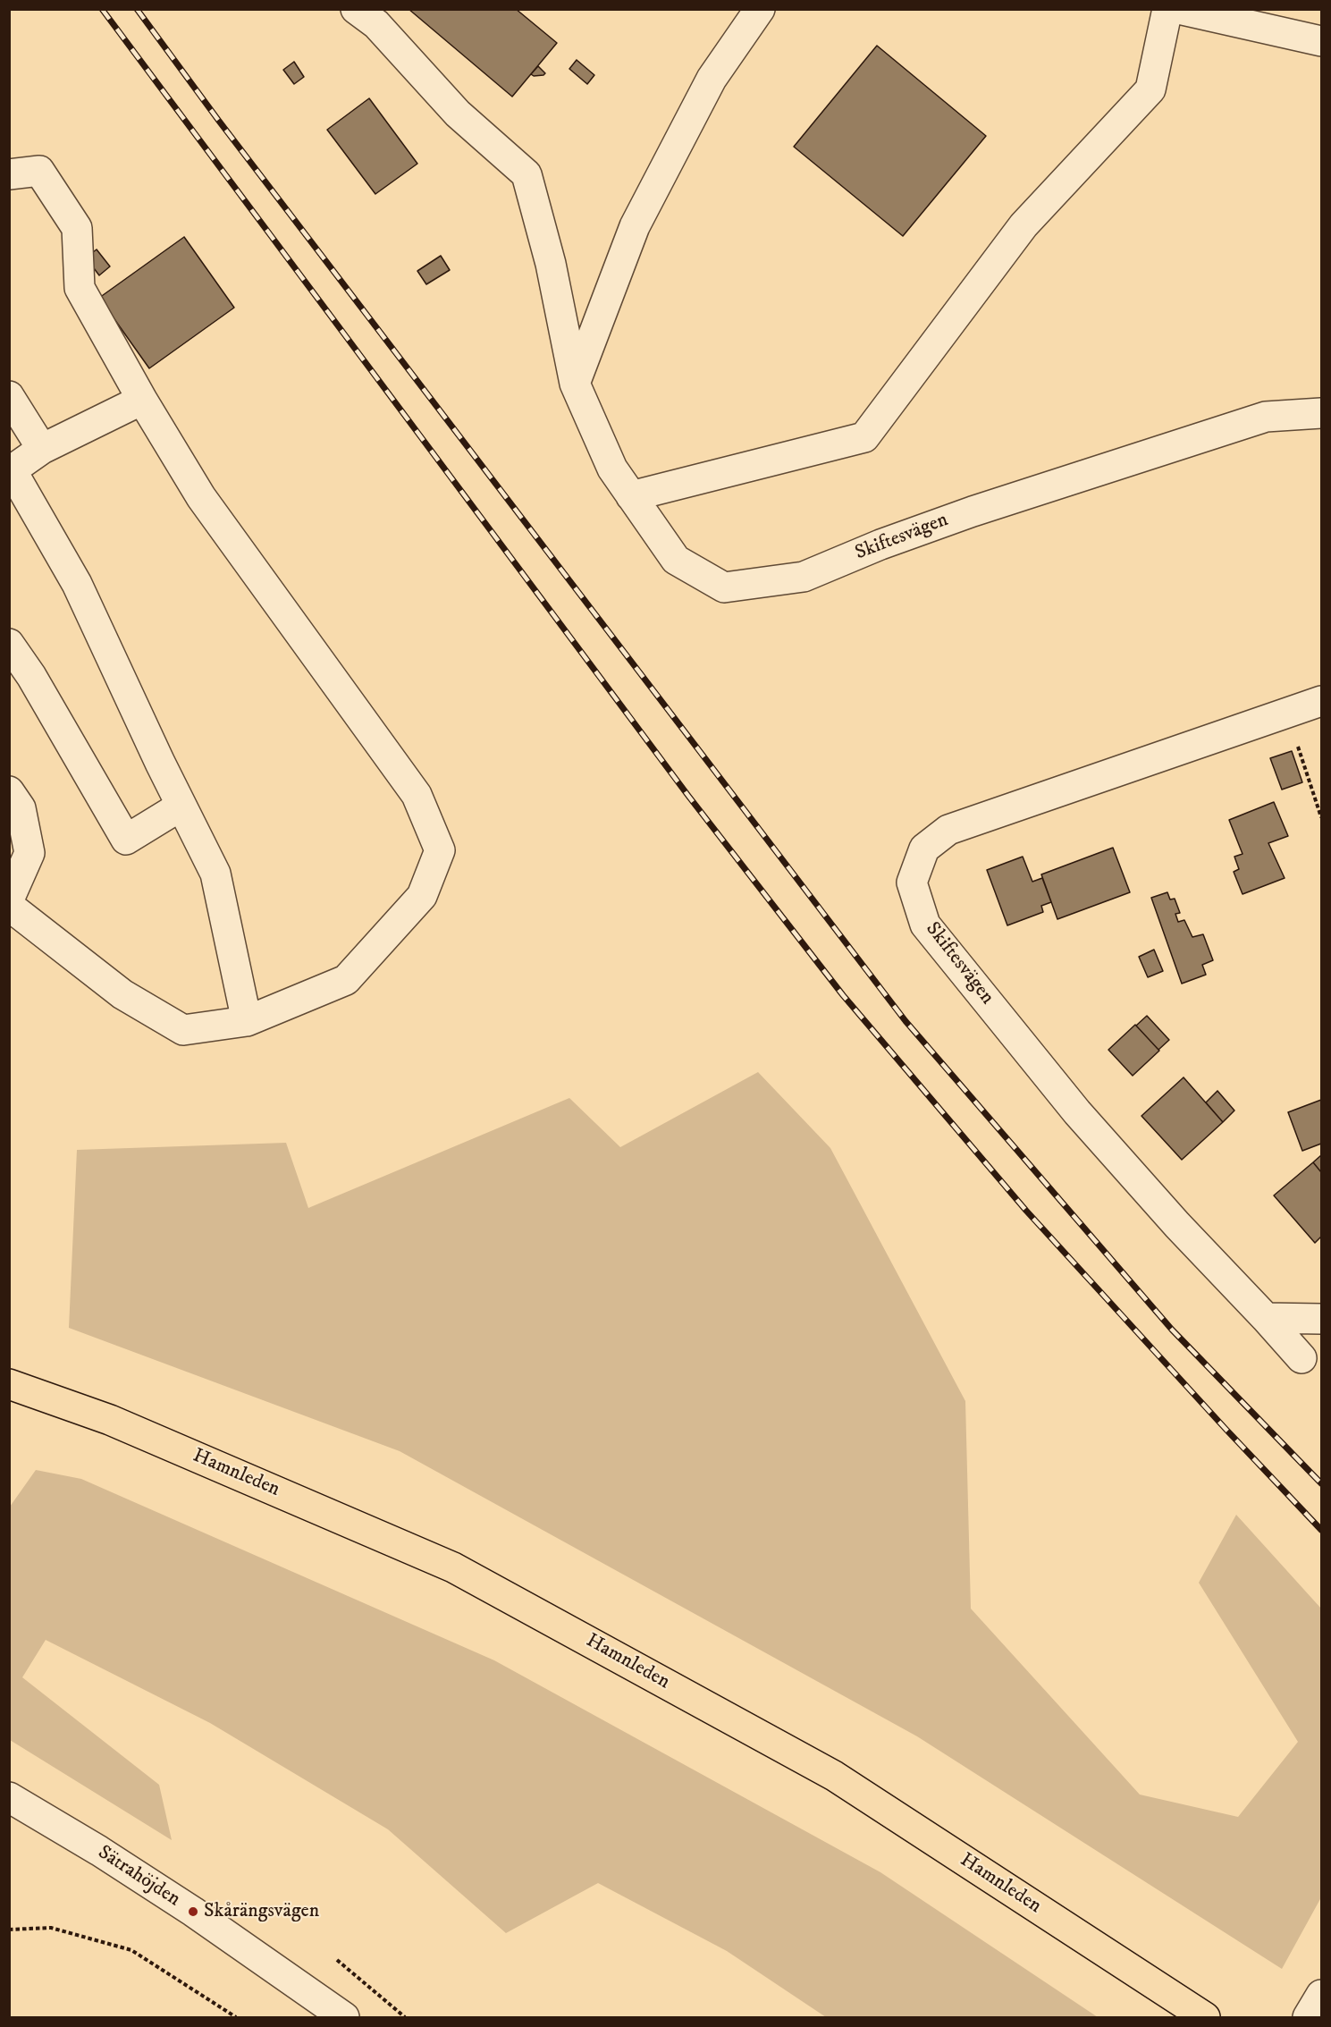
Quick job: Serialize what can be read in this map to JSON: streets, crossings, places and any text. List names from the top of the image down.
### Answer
{
  "streets": {
    "main road": ["Hamnleden"],
    "street": ["Skiftesvägen", "Sätrahöjden"]
  },
  "places": ["Skårängsvägen"]
}
